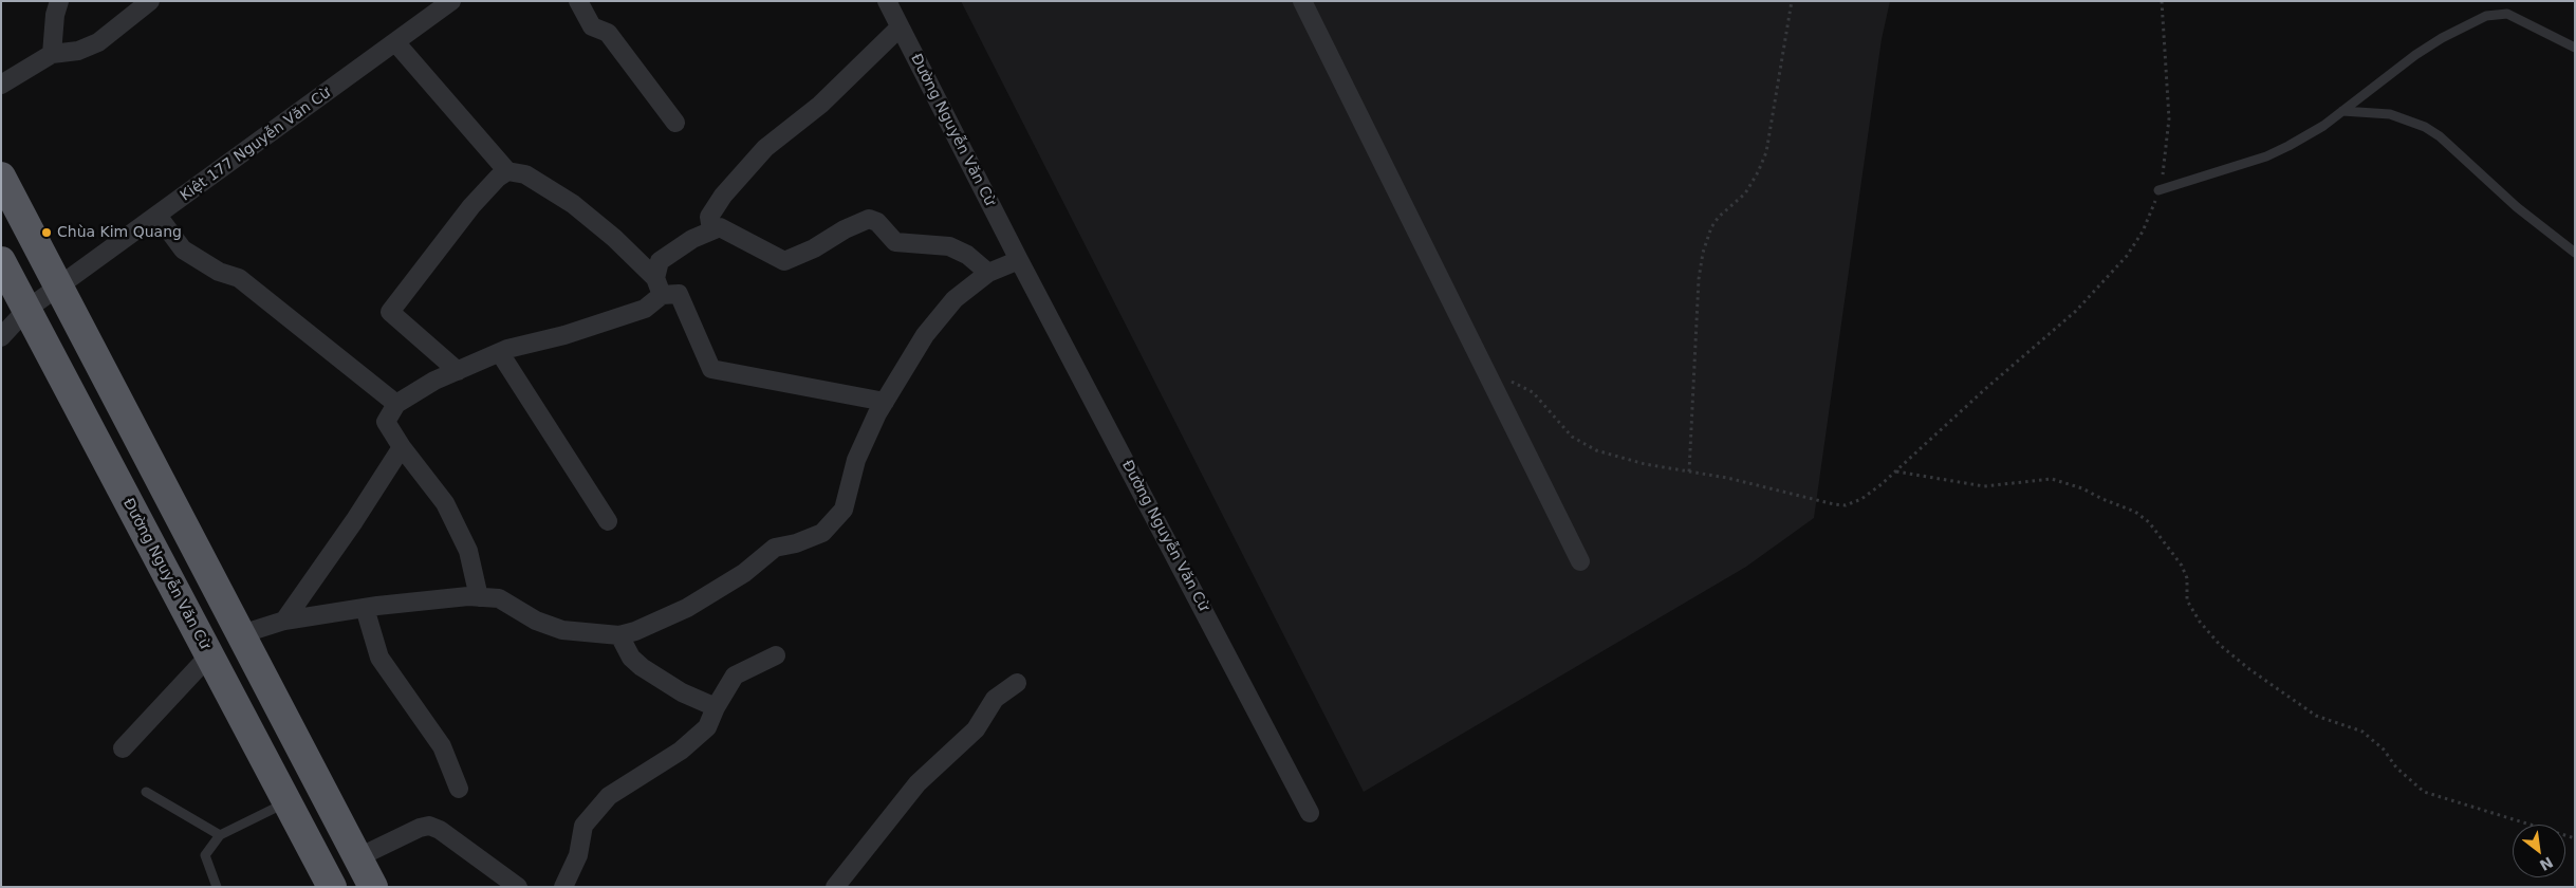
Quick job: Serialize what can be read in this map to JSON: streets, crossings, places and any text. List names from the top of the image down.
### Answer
{
  "streets": {
    "highway": ["Đường Nguyễn Văn Cừ"],
    "street": ["Kiệt 177 Nguyễn Văn Cừ"]
  },
  "crossings": [
    ["Đường Nguyễn Văn Cừ", "Kiệt 177 Nguyễn Văn Cừ"]
  ],
  "places": ["Chùa Kim Quang"],
  "north": "bottom right"
}
